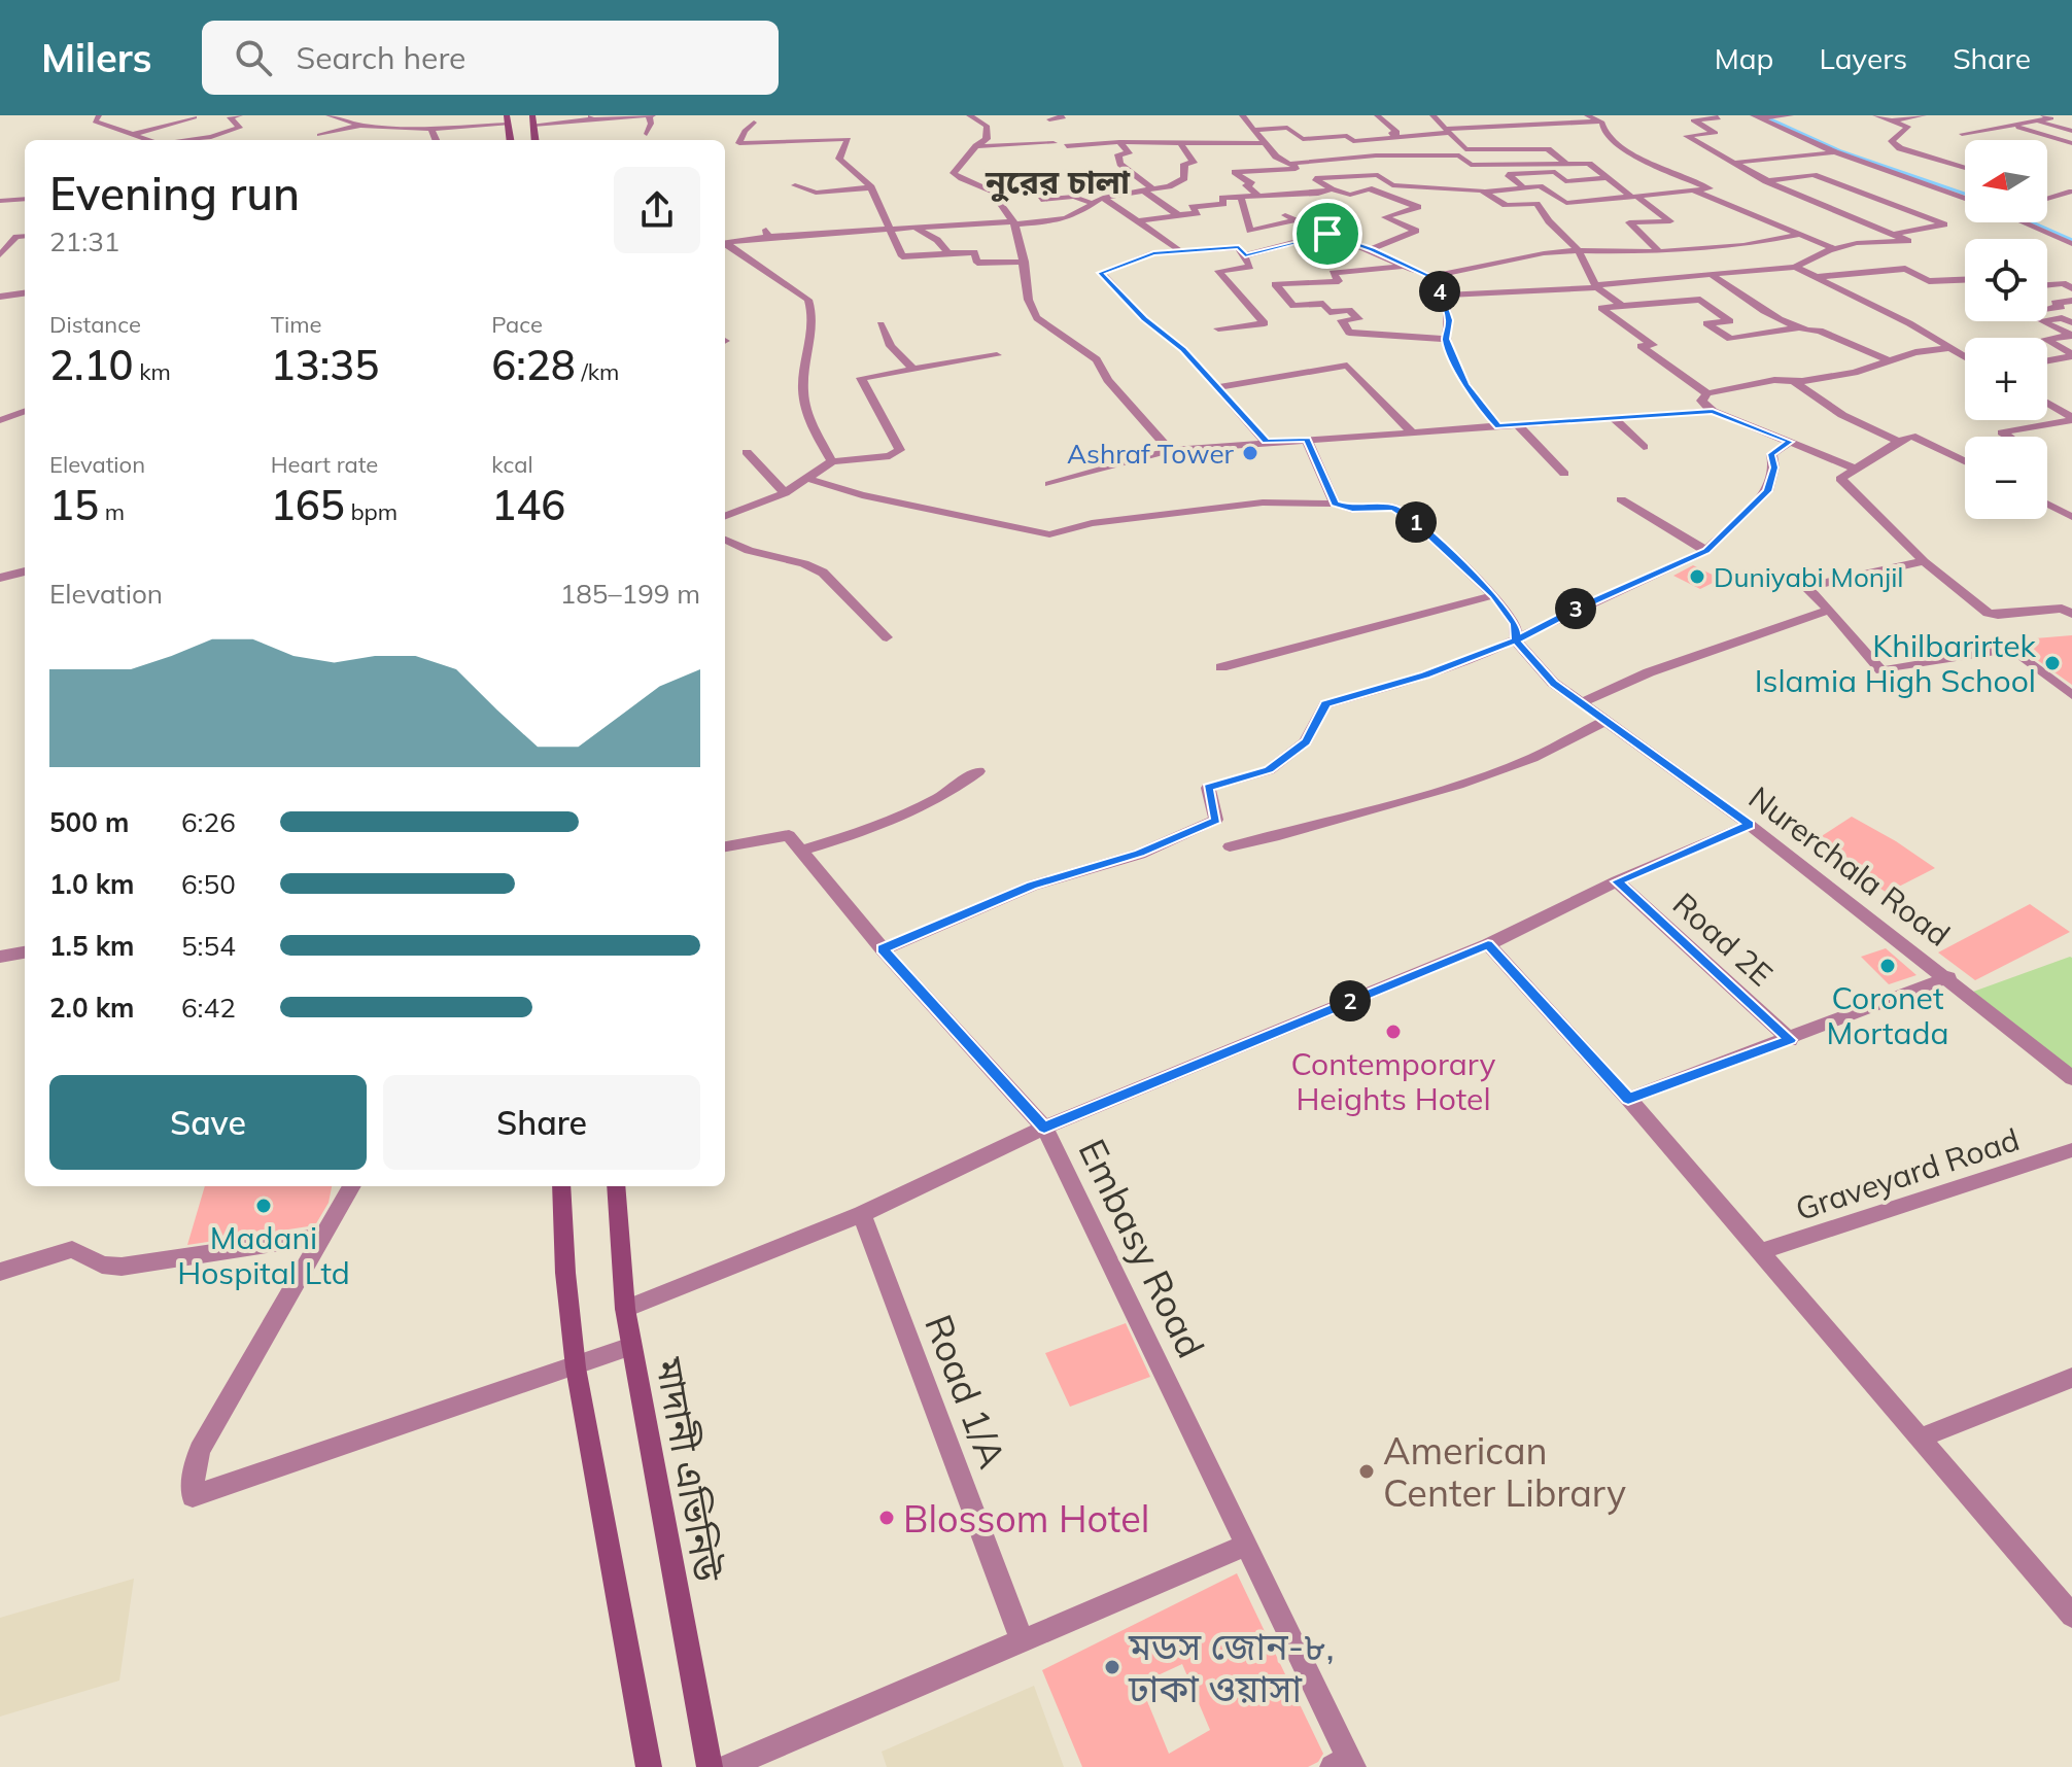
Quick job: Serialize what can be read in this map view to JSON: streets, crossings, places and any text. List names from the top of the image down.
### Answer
{
  "streets": {
    "main road": ["মাদানী এভিনিউ"],
    "street": [
      "Nurerchala Road",
      "Road 2E",
      "Graveyard Road",
      "Embasy Road",
      "Road 1/A"
    ]
  },
  "districts": ["নুরের চালা"],
  "places": [
    "Ashraf Tower",
    "Duniyabi Monjil",
    "Khilbarirtek Islamia High School",
    "Coronet Mortada",
    "Contemporary Heights Hotel",
    "Madani Hospital Ltd",
    "American Center Library",
    "Blossom Hotel",
    "মডস জোন-৮, ঢাকা ওয়াসা"
  ],
  "north": "left",
  "page": {
    "header": "Milers",
    "search": "Search here",
    "nav": ["Map", "Layers", "Share"],
    "map_buttons": ["+", "−"],
    "heading": ["Evening run", "21:31"],
    "pins": [
      "4",
      "1",
      "3",
      "2"
    ],
    "stats": [
      ["Distance", "2.10 km"],
      ["Time", "13:35"],
      ["Pace", "6:28 /km"],
      ["Elevation", "15 m"],
      ["Heart rate", "165 bpm"],
      ["kcal", "146"]
    ],
    "chart": ["Elevation", "185–199 m"],
    "list": [
      {
        "name": "500 m",
        "note": "6:26"
      },
      {
        "name": "1.0 km",
        "note": "6:50"
      },
      {
        "name": "1.5 km",
        "note": "5:54"
      },
      {
        "name": "2.0 km",
        "note": "6:42"
      }
    ],
    "buttons": ["Save", "Share"]
  }
}
